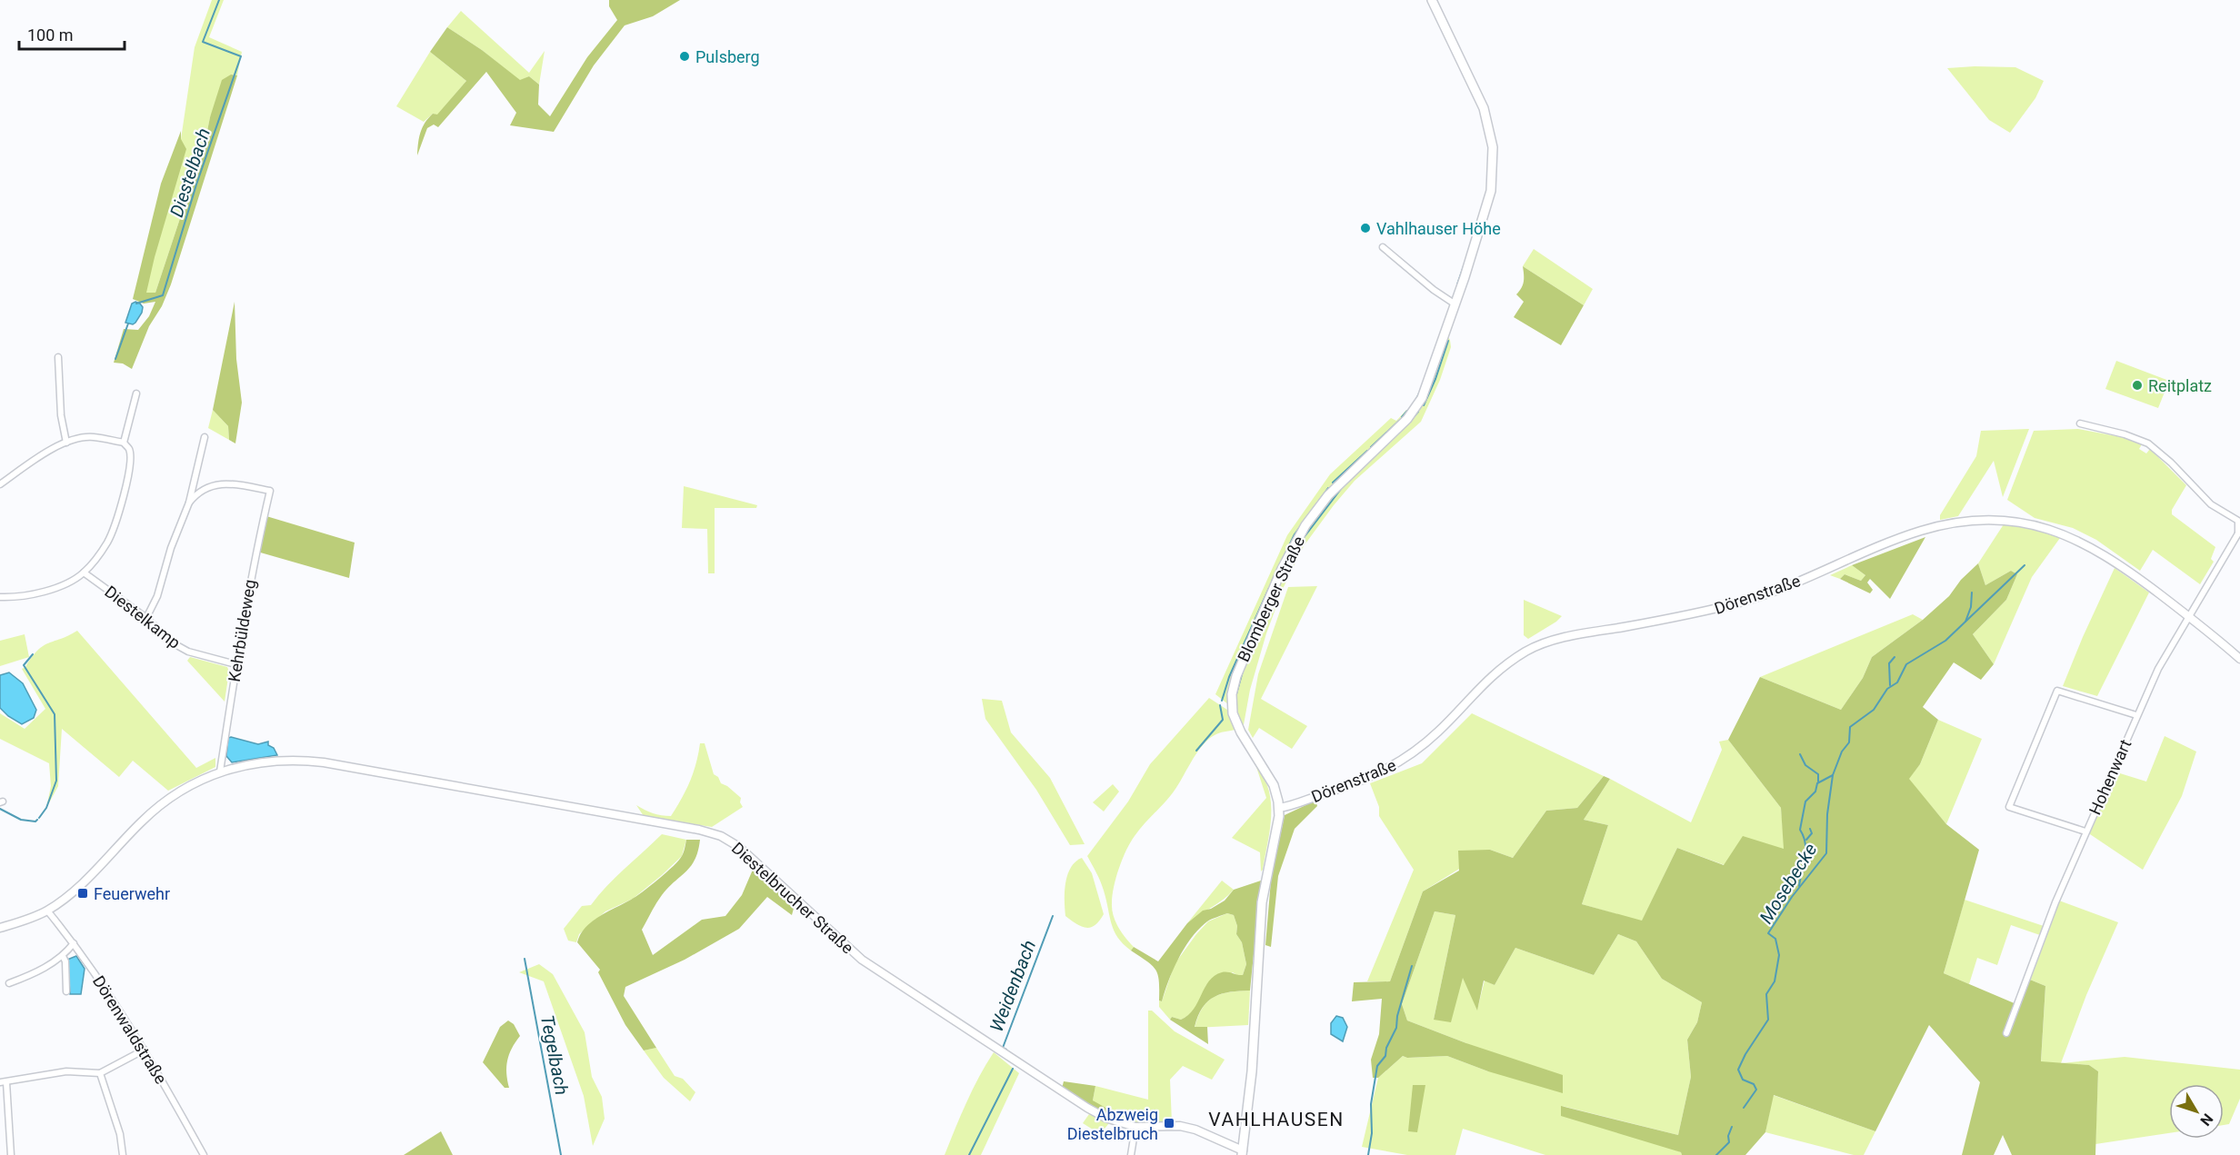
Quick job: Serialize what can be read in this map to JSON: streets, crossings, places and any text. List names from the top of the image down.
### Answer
{
  "streets": {
    "main road": ["Blomberger Straße"],
    "street": [
      "Dörenstraße",
      "Diestelkamp",
      "Kehrbüldeweg",
      "Hohenwart",
      "Diestelbrucher Straße",
      "Dörenwaldstraße"
    ]
  },
  "crossings": [
    ["Dörenstraße", "Blomberger Straße"],
    ["Dörenstraße", "Hohenwart"],
    ["Blomberger Straße", "Diestelbrucher Straße"],
    ["Diestelkamp", "Kehrbüldeweg"],
    ["Kehrbüldeweg", "Diestelbrucher Straße"],
    ["Diestelbrucher Straße", "Dörenwaldstraße"]
  ],
  "districts": ["VAHLHAUSEN"],
  "water": [
    "Diestelbach",
    "Mosebecke",
    "Weidenbach",
    "Tegelbach"
  ],
  "places": {
    "other": ["Pulsberg", "Vahlhauser Höhe", "Reitplatz"],
    "transit": ["Feuerwehr", "Abzweig Diestelbruch"]
  },
  "scale_bar": "100 m",
  "north": "bottom right"
}
